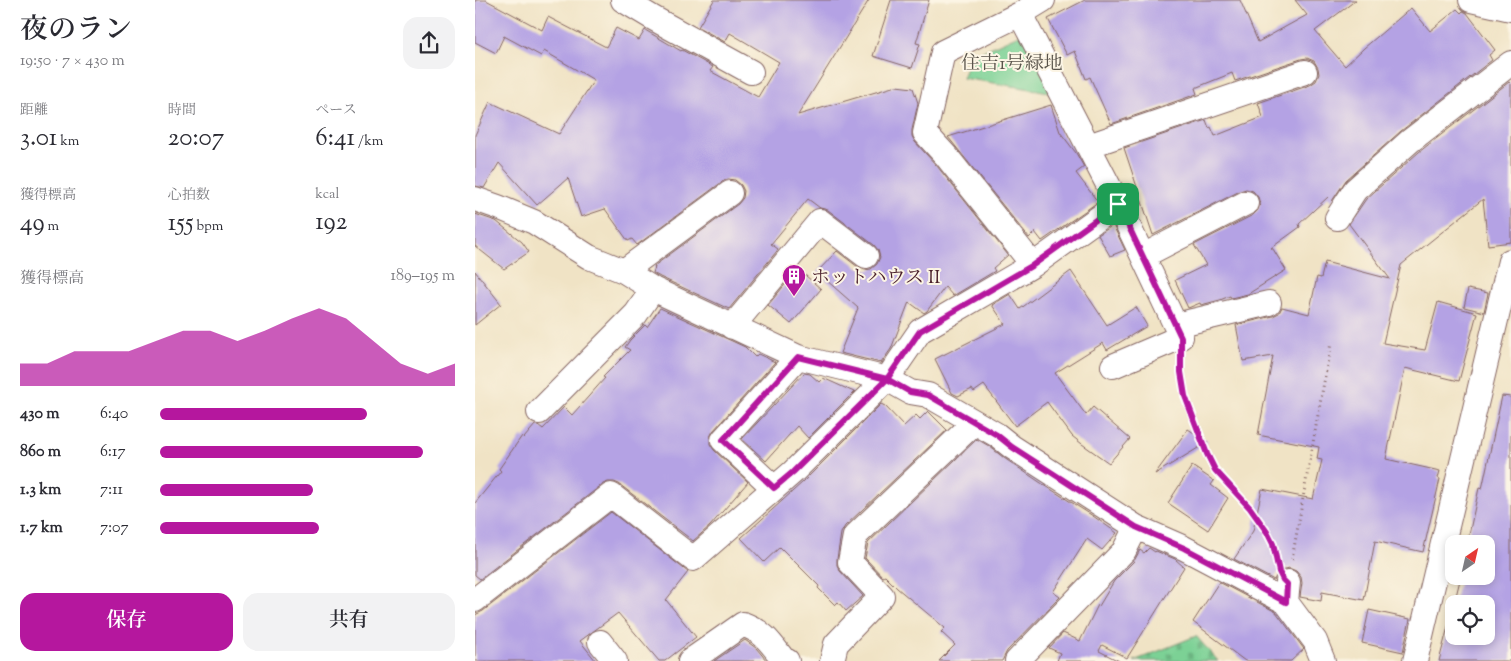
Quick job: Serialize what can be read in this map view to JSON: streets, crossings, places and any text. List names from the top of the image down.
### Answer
{
  "parks": ["住吉1号緑地"],
  "places": {
    "building": ["ホットハウス II"]
  },
  "north": "top right",
  "page": {
    "heading": ["夜のラン", "19:50 · 7 × 430 m"],
    "stats": [
      ["距離", "3.01 km"],
      ["時間", "20:07"],
      ["ペース", "6:41 /km"],
      ["獲得標高", "49 m"],
      ["心拍数", "155 bpm"],
      ["kcal", "192"]
    ],
    "chart": ["獲得標高", "189–195 m"],
    "list": [
      {
        "name": "430 m",
        "note": "6:40"
      },
      {
        "name": "860 m",
        "note": "6:17"
      },
      {
        "name": "1.3 km",
        "note": "7:11"
      },
      {
        "name": "1.7 km",
        "note": "7:07"
      }
    ],
    "buttons": ["保存", "共有"]
  }
}
